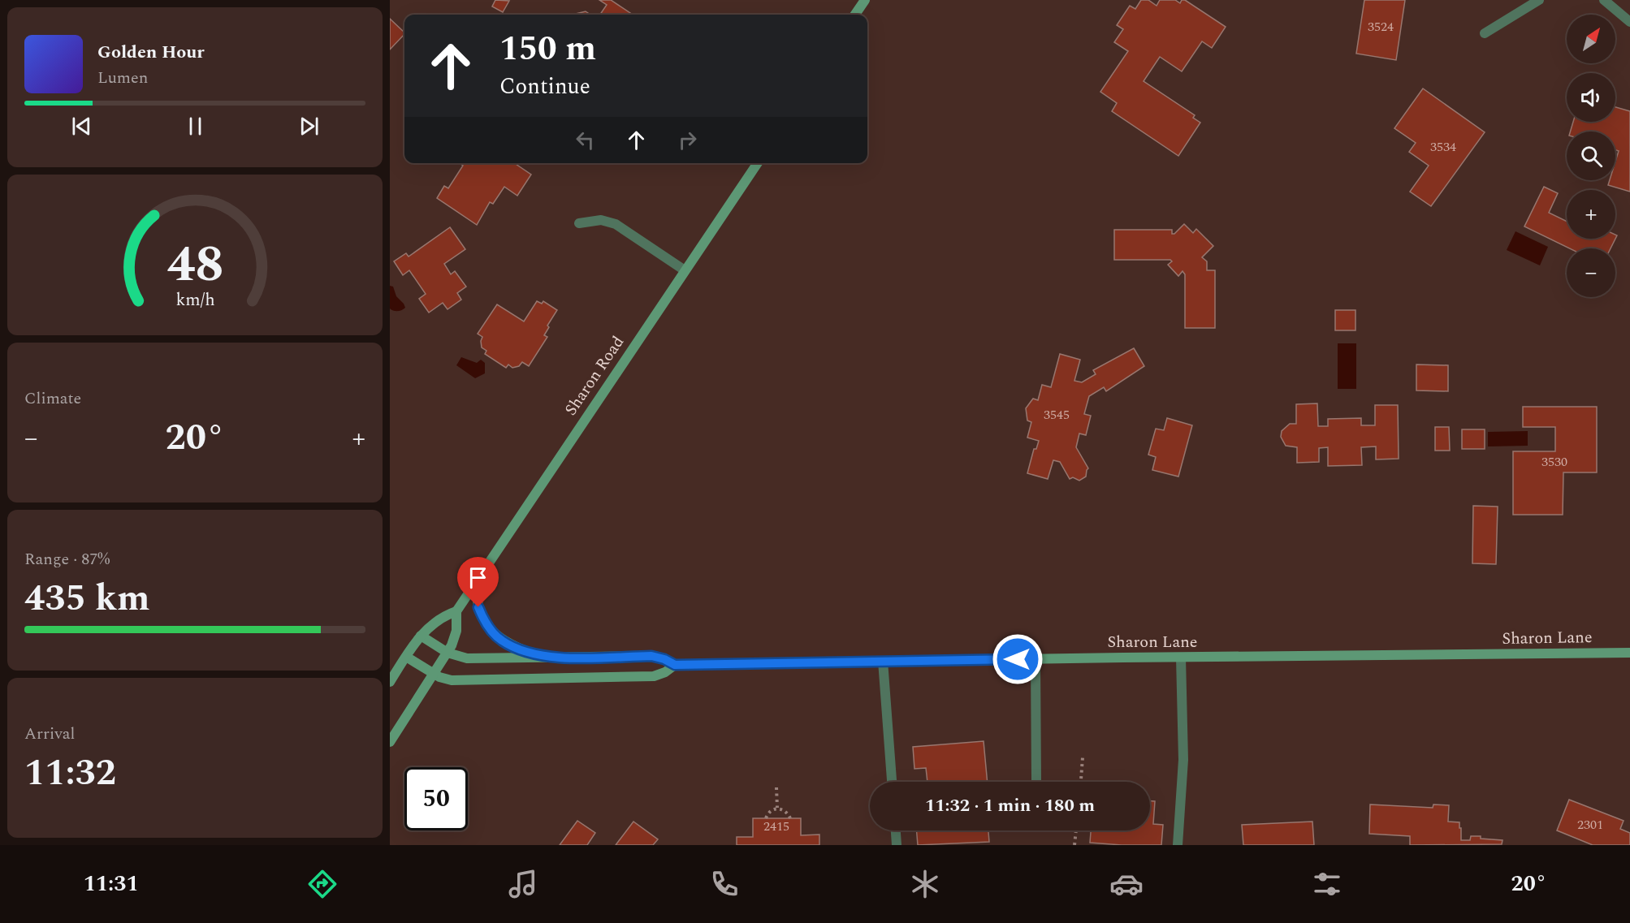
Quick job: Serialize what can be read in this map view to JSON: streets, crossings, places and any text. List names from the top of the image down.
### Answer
{
  "streets": {
    "main road": ["Sharon Road", "Sharon Lane"]
  },
  "crossings": [
    ["Sharon Road", "Sharon Lane"]
  ],
  "house_numbers": [
    "3524",
    "3534",
    "3545",
    "3530",
    "2301",
    "2415"
  ],
  "north": "top right",
  "page": {
    "map_buttons": ["+", "−"],
    "turn": ["150 m", "Continue"],
    "song": ["Golden Hour", "Lumen"],
    "tile": [
      "Climate",
      ["Range · 87%", "435 km"],
      ["Arrival", "11:32"]
    ],
    "heat": ["−", "20°", "+"],
    "limit": "50",
    "trip": "11:32 · 1 min · 180 m",
    "tabs": ["11:31", "20°"],
    "gauge": ["48", "km/h"]
  }
}
